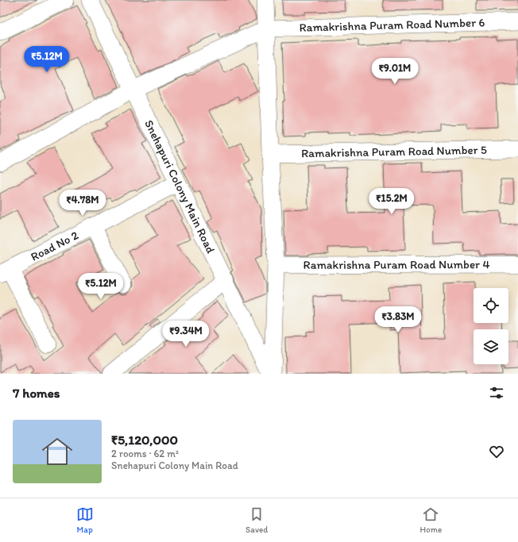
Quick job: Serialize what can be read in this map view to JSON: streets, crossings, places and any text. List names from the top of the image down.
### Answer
{
  "streets": {
    "street": [
      "Ramakrishna Puram Road Number 6",
      "Ramakrishna Puram Road Number 5",
      "Snehapuri Colony Main Road",
      "Road No 2",
      "Ramakrishna Puram Road Number 4"
    ]
  },
  "crossings": [
    ["Snehapuri Colony Main Road", "Road No 2"]
  ],
  "page": {
    "price": [
      "₹5.12M",
      "₹9.01M",
      "₹15.2M",
      "₹4.78M",
      "₹5.12M",
      "₹3.83M",
      "₹9.34M"
    ],
    "heading": "7 homes",
    "list": [
      {
        "name": "₹5,120,000",
        "note": "2 rooms · 62 m² · Snehapuri Colony Main Road"
      }
    ],
    "tabs": ["Map", "Saved", "Home"]
  }
}
